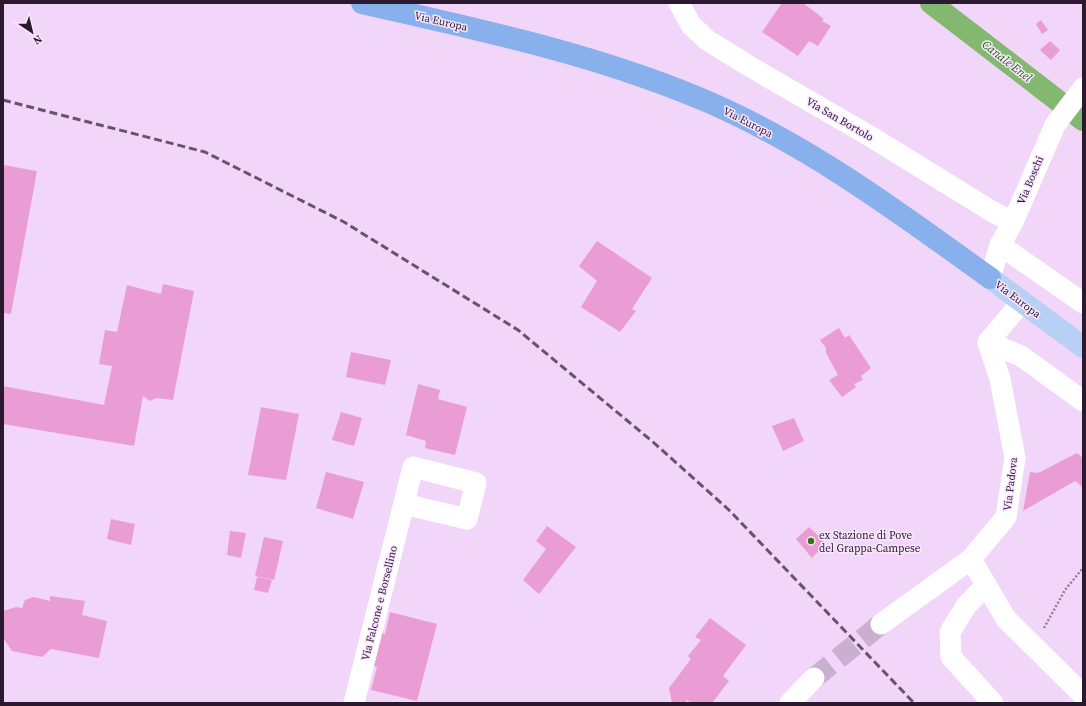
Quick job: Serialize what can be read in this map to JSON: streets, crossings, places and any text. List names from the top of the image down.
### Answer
{
  "streets": {
    "highway": ["Via Europa"],
    "street": [
      "Via San Bortolo",
      "Via Boschi",
      "Via Padova",
      "Via Falcone e Borsellino"
    ]
  },
  "crossings": [
    ["Via Europa", "Via Boschi"],
    ["Via San Bortolo", "Via Boschi"]
  ],
  "water": ["Canale Enel"],
  "places": ["ex Stazione di Pove del Grappa-Campese"],
  "north": "bottom right"
}
